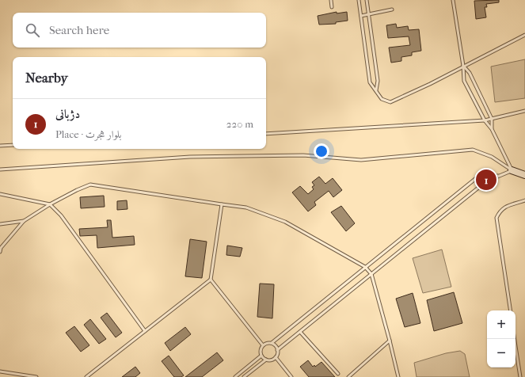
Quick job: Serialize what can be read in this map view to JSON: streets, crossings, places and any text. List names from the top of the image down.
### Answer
{
  "page": {
    "search": "Search here",
    "heading": "Nearby",
    "list": [
      {
        "mark": "1",
        "name": "دژبانی",
        "note": "Place · بلوار هجرت",
        "value": "220 m"
      }
    ],
    "pins": "1",
    "map_buttons": ["+", "−"]
  }
}
